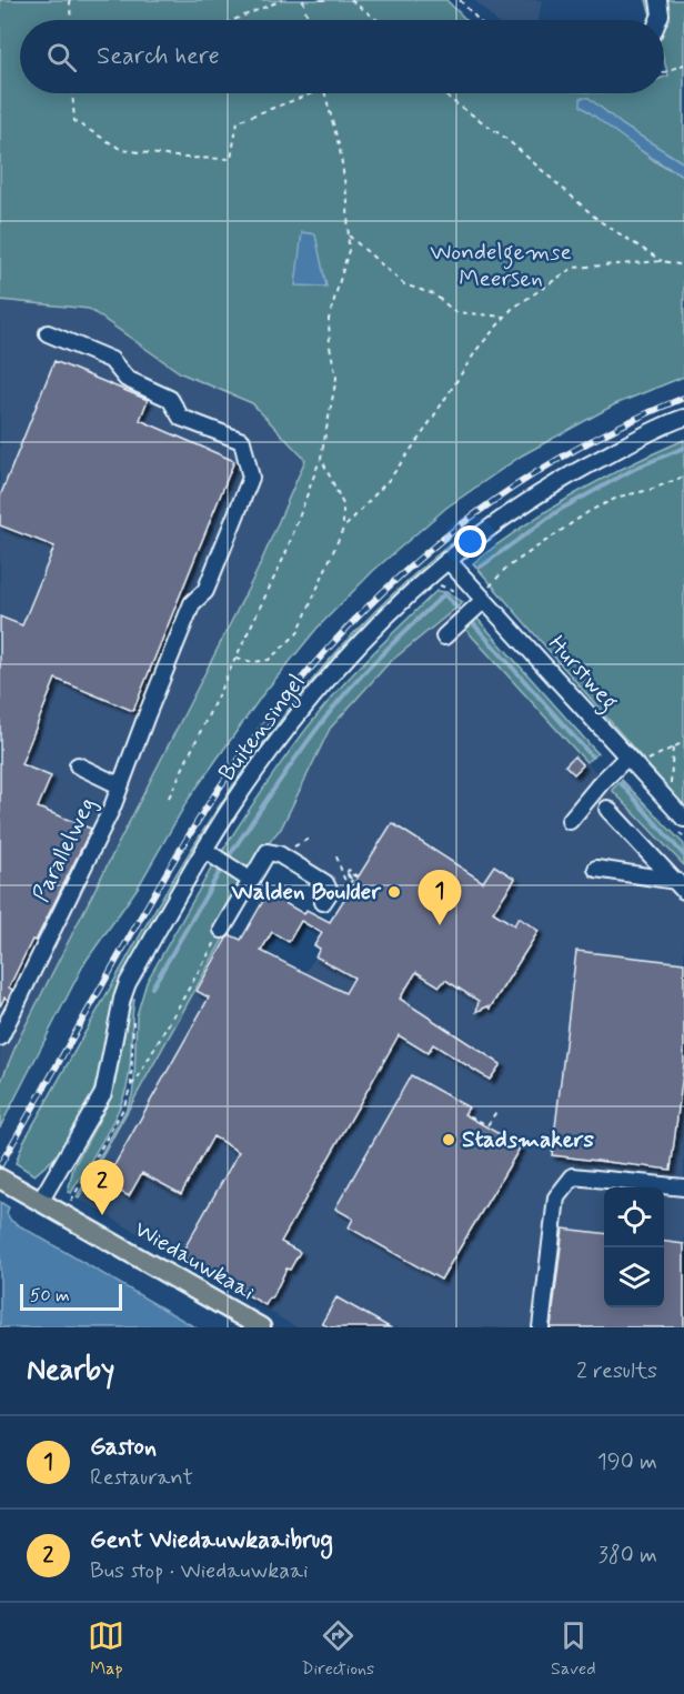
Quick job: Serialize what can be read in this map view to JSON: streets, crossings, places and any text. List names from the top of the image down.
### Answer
{
  "streets": {
    "main road": ["Wiedauwkaai"],
    "street": ["Hurstweg", "Buitensingel", "Parallelweg"]
  },
  "crossings": [
    ["Hurstweg", "Buitensingel"],
    ["Buitensingel", "Wiedauwkaai"]
  ],
  "parks": ["Wondelgemse Meersen"],
  "places": ["Walden Boulder", "Stadsmakers"],
  "scale_bar": "50 m",
  "page": {
    "search": "Search here",
    "pins": ["1", "2"],
    "scale": "50 m",
    "heading": ["Nearby", "2 results"],
    "list": [
      {
        "mark": "1",
        "name": "Gaston",
        "note": "Restaurant",
        "value": "190 m"
      },
      {
        "mark": "2",
        "name": "Gent Wiedauwkaaibrug",
        "note": "Bus stop · Wiedauwkaai",
        "value": "380 m"
      }
    ],
    "nav": ["Map", "Directions", "Saved"]
  }
}
